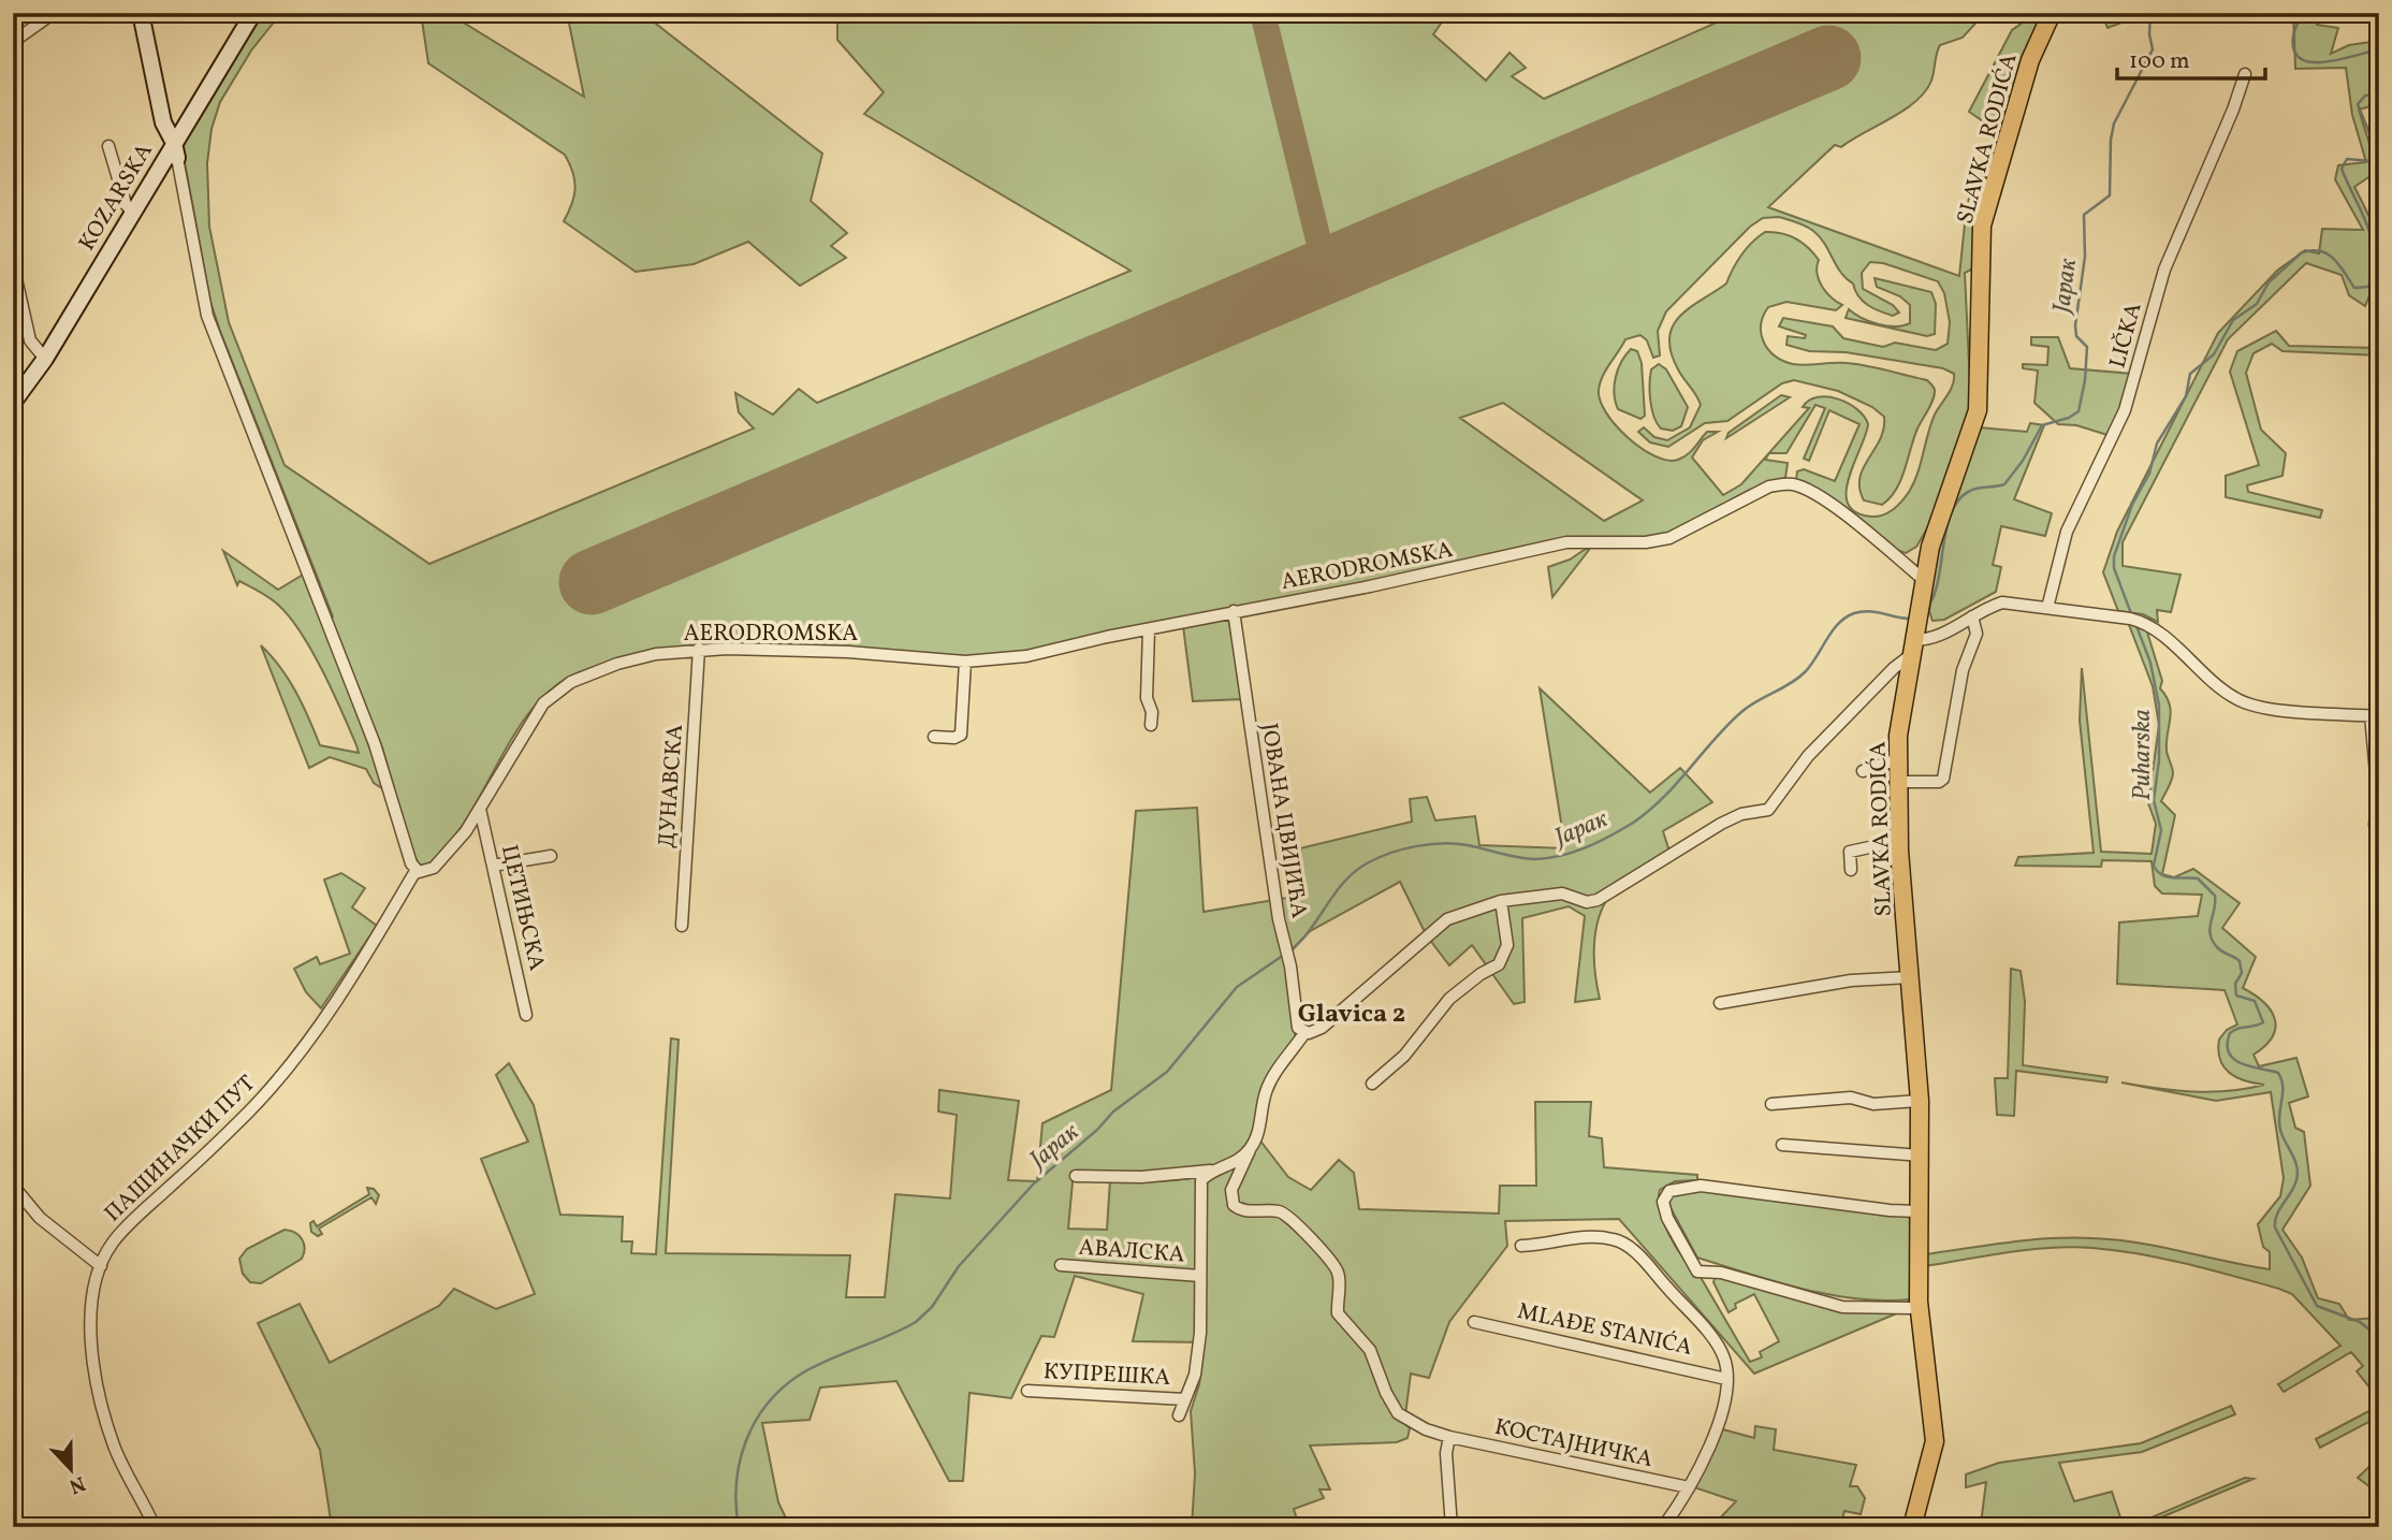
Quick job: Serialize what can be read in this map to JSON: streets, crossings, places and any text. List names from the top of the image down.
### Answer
{
  "streets": {
    "main road": ["SLAVKA RODIĆA"],
    "street": [
      "KOZARSKA",
      "LIČKA",
      "AERODROMSKA",
      "ДУНАВСКА",
      "ЈОВАНА ЦВИЈИЋА",
      "ЦЕТИЊСКА",
      "ПАШИНАЧКИ ПУТ",
      "АВАЛСКА",
      "MLAĐE STANIĆA",
      "КУПРЕШКА",
      "КОСТАЈНИЧКА"
    ]
  },
  "crossings": [
    ["SLAVKA RODIĆA", "AERODROMSKA"],
    ["AERODROMSKA", "ДУНАВСКА"],
    ["AERODROMSKA", "ЈОВАНА ЦВИЈИЋА"],
    ["AERODROMSKA", "ЦЕТИЊСКА"],
    ["AERODROMSKA", "ПАШИНАЧКИ ПУТ"]
  ],
  "districts": ["Glavica 2"],
  "water": ["Јарак", "Puharska"],
  "scale_bar": "100 m",
  "north": "bottom"
}
